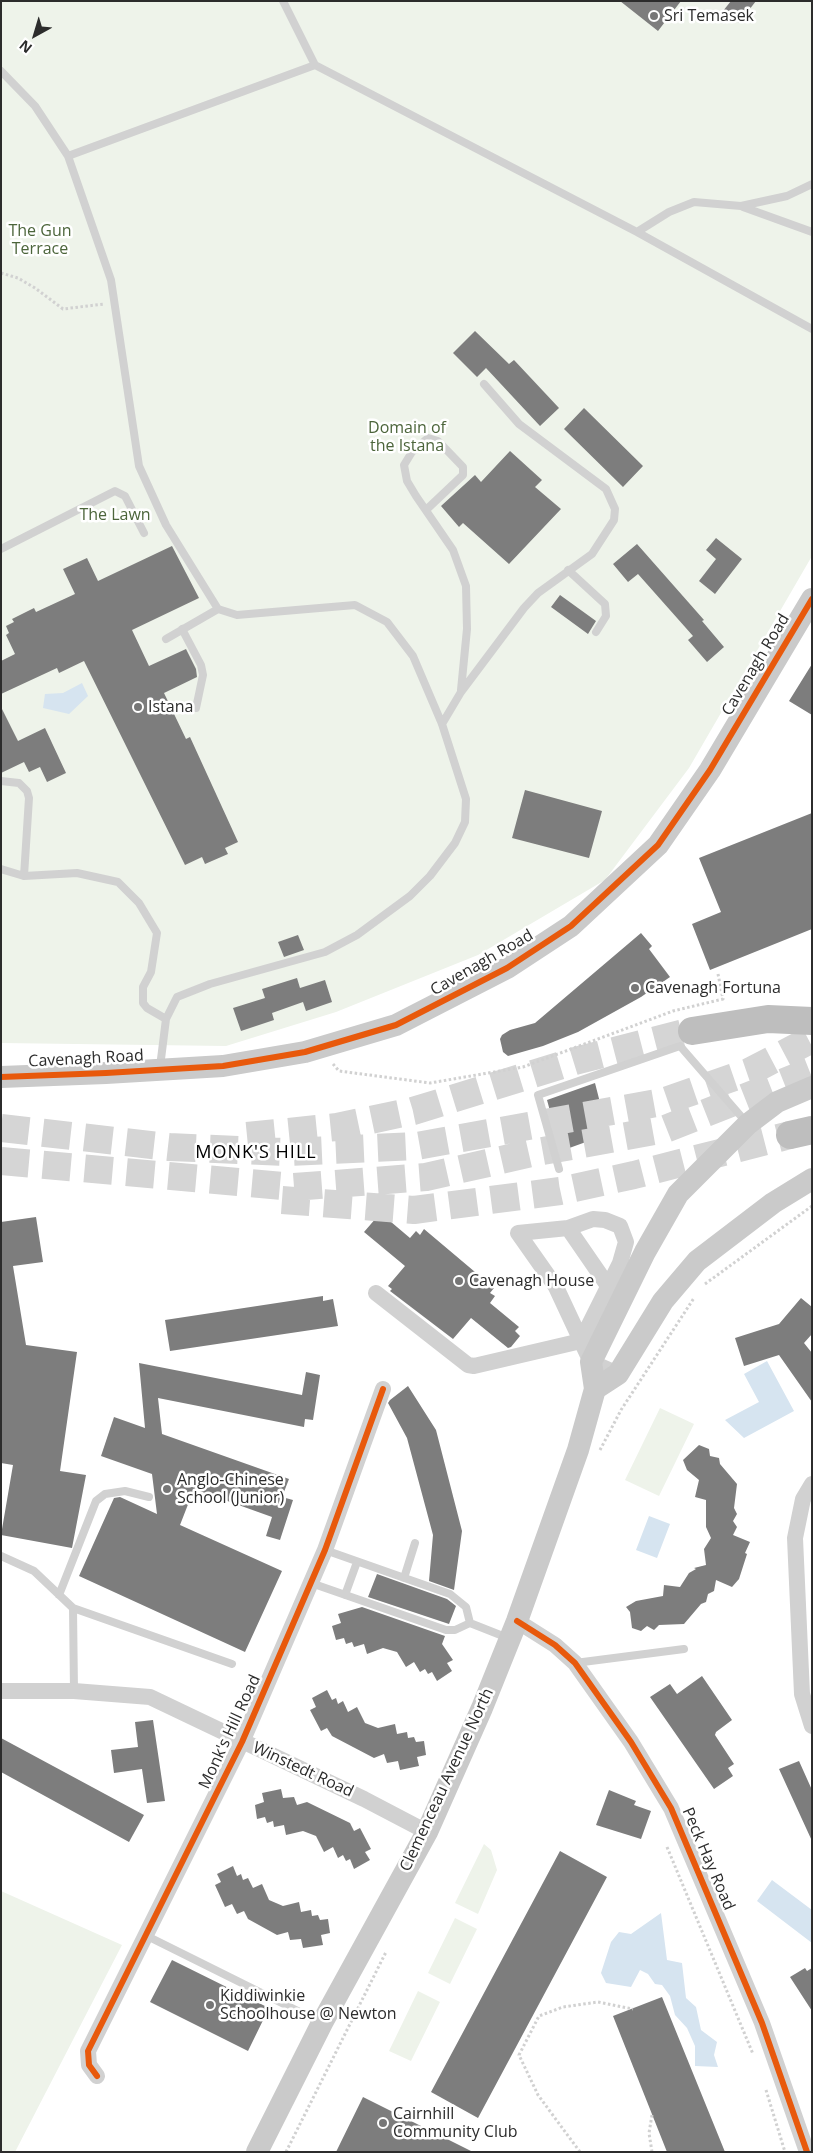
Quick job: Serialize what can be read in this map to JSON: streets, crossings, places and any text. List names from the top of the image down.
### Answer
{
  "streets": {
    "main road": ["Cavenagh Road", "Clemenceau Avenue North"],
    "street": ["Monk's Hill Road", "Winstedt Road", "Peck Hay Road"]
  },
  "crossings": [
    ["Monk's Hill Road", "Winstedt Road"],
    ["Winstedt Road", "Clemenceau Avenue North"],
    ["Clemenceau Avenue North", "Peck Hay Road"]
  ],
  "districts": ["MONK'S HILL"],
  "parks": ["The Gun Terrace", "Domain of the Istana", "The Lawn"],
  "places": [
    "Sri Temasek",
    "Istana",
    "Cavenagh Fortuna",
    "Cavenagh House",
    "Anglo-Chinese School (Junior)",
    "Kiddiwinkie Schoolhouse @ Newton",
    "Cairnhill Community Club"
  ],
  "north": "bottom left"
}
